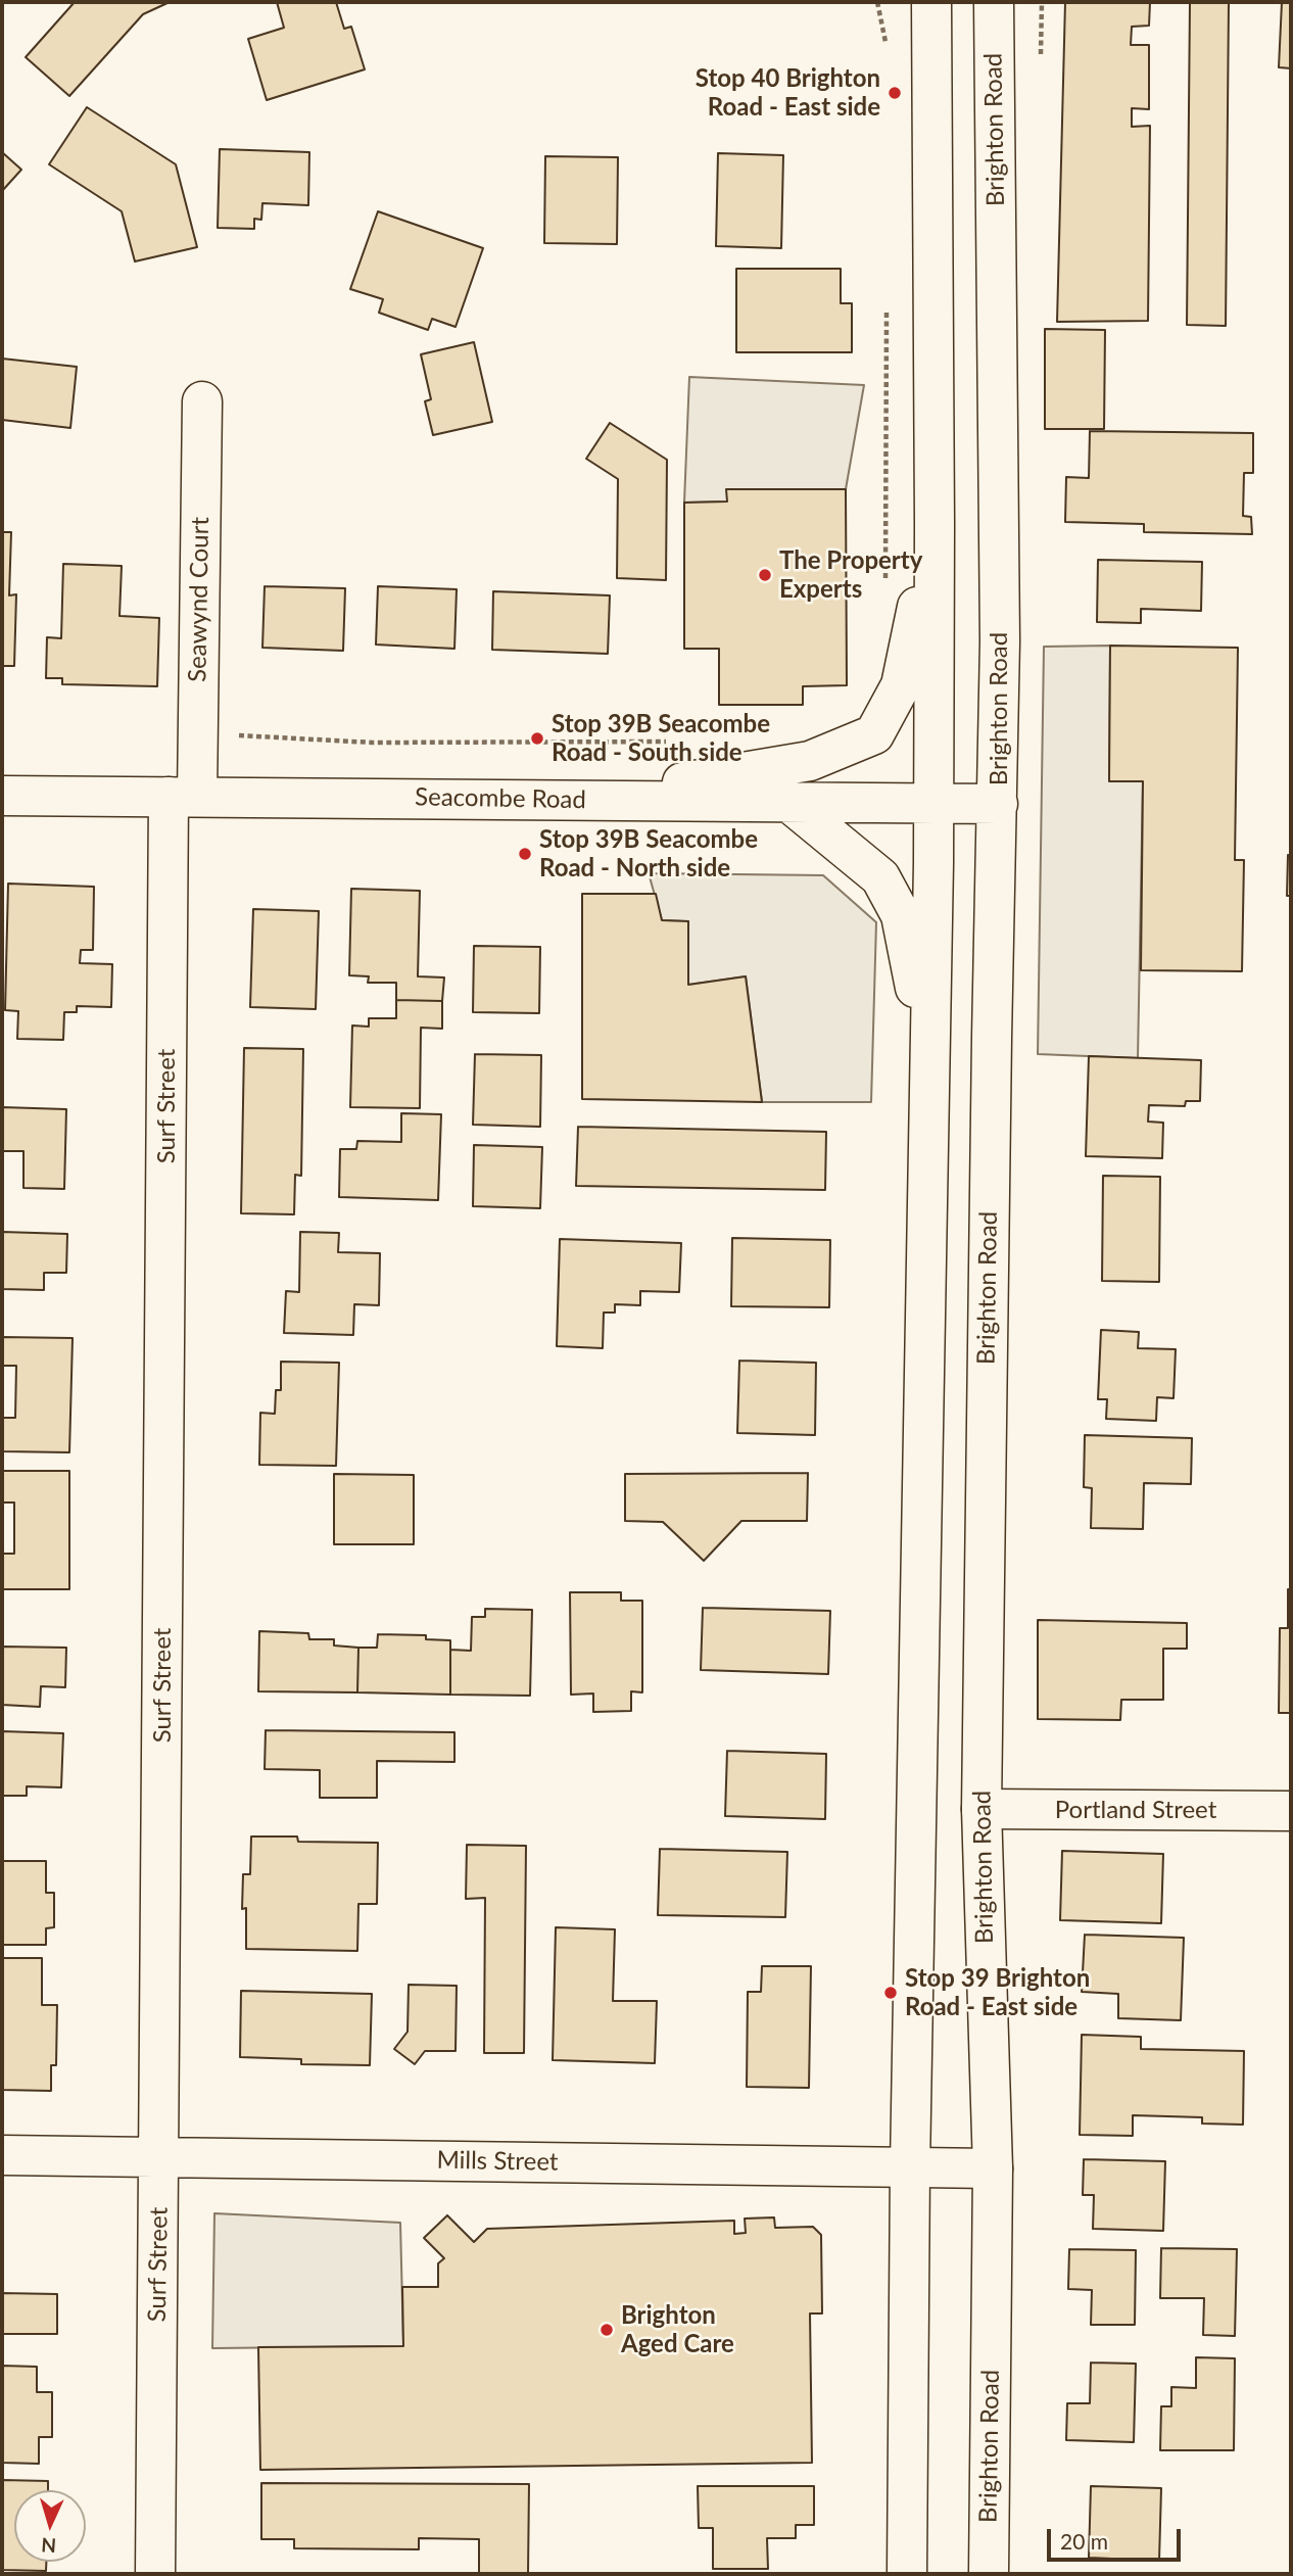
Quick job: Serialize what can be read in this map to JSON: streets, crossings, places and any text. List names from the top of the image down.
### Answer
{
  "streets": {
    "main road": [
      "Brighton Road",
      "Seawynd Court",
      "Seacombe Road",
      "Surf Street",
      "Portland Street",
      "Mills Street"
    ]
  },
  "crossings": [
    ["Brighton Road", "Seacombe Road"],
    ["Brighton Road", "Portland Street"],
    ["Brighton Road", "Mills Street"],
    ["Seawynd Court", "Seacombe Road"],
    ["Seawynd Court", "Surf Street"],
    ["Seacombe Road", "Surf Street"],
    ["Surf Street", "Mills Street"]
  ],
  "places": [
    "Stop 40 Brighton Road - East side",
    "The Property Experts",
    "Stop 39B Seacombe Road - South side",
    "Stop 39B Seacombe Road - North side",
    "Stop 39 Brighton Road - East side",
    "Brighton Aged Care"
  ],
  "scale_bar": "20 m",
  "north": "bottom"
}
